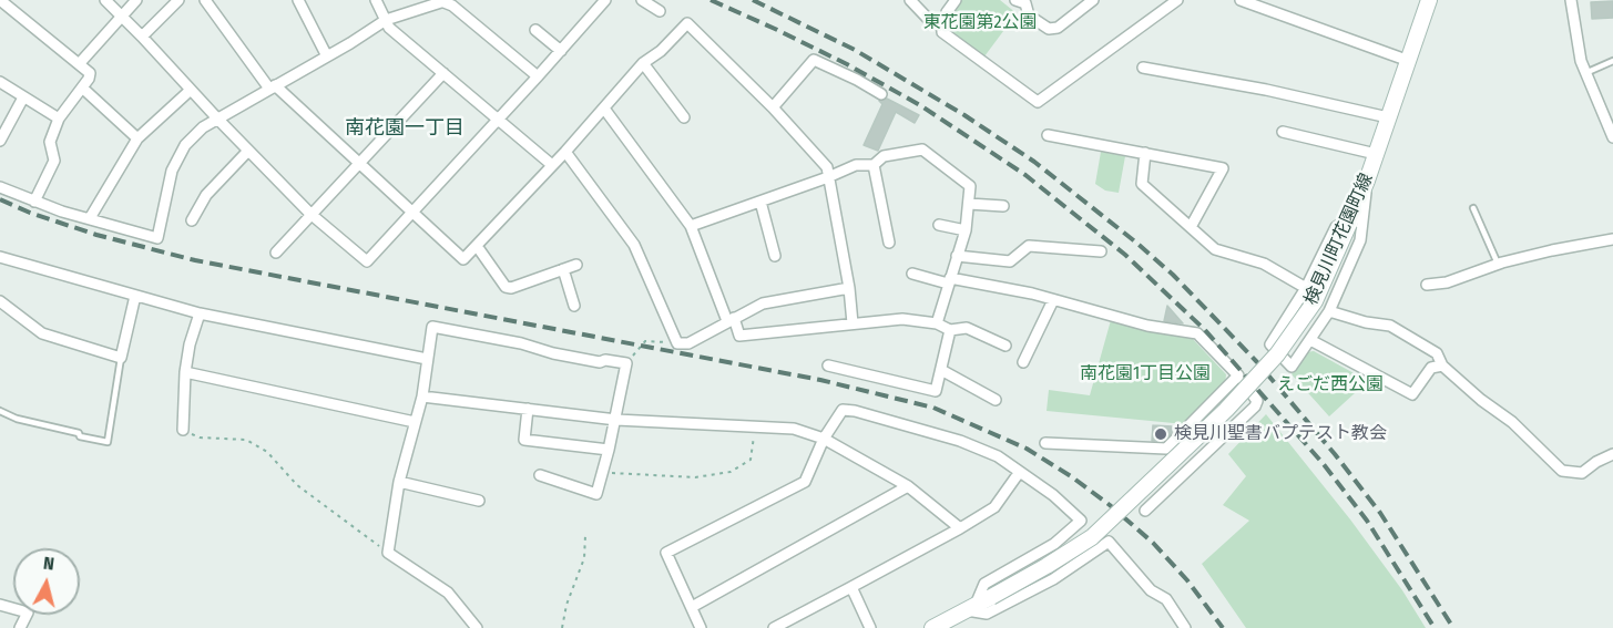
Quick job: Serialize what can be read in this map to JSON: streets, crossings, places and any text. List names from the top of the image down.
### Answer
{
  "streets": {
    "street": ["検見川町花園町線"]
  },
  "districts": ["南花園一丁目"],
  "parks": ["東花園第2公園", "南花園1丁目公園", "えごだ西公園"],
  "places": ["検見川聖書バプテスト教会"],
  "north": "top"
}
